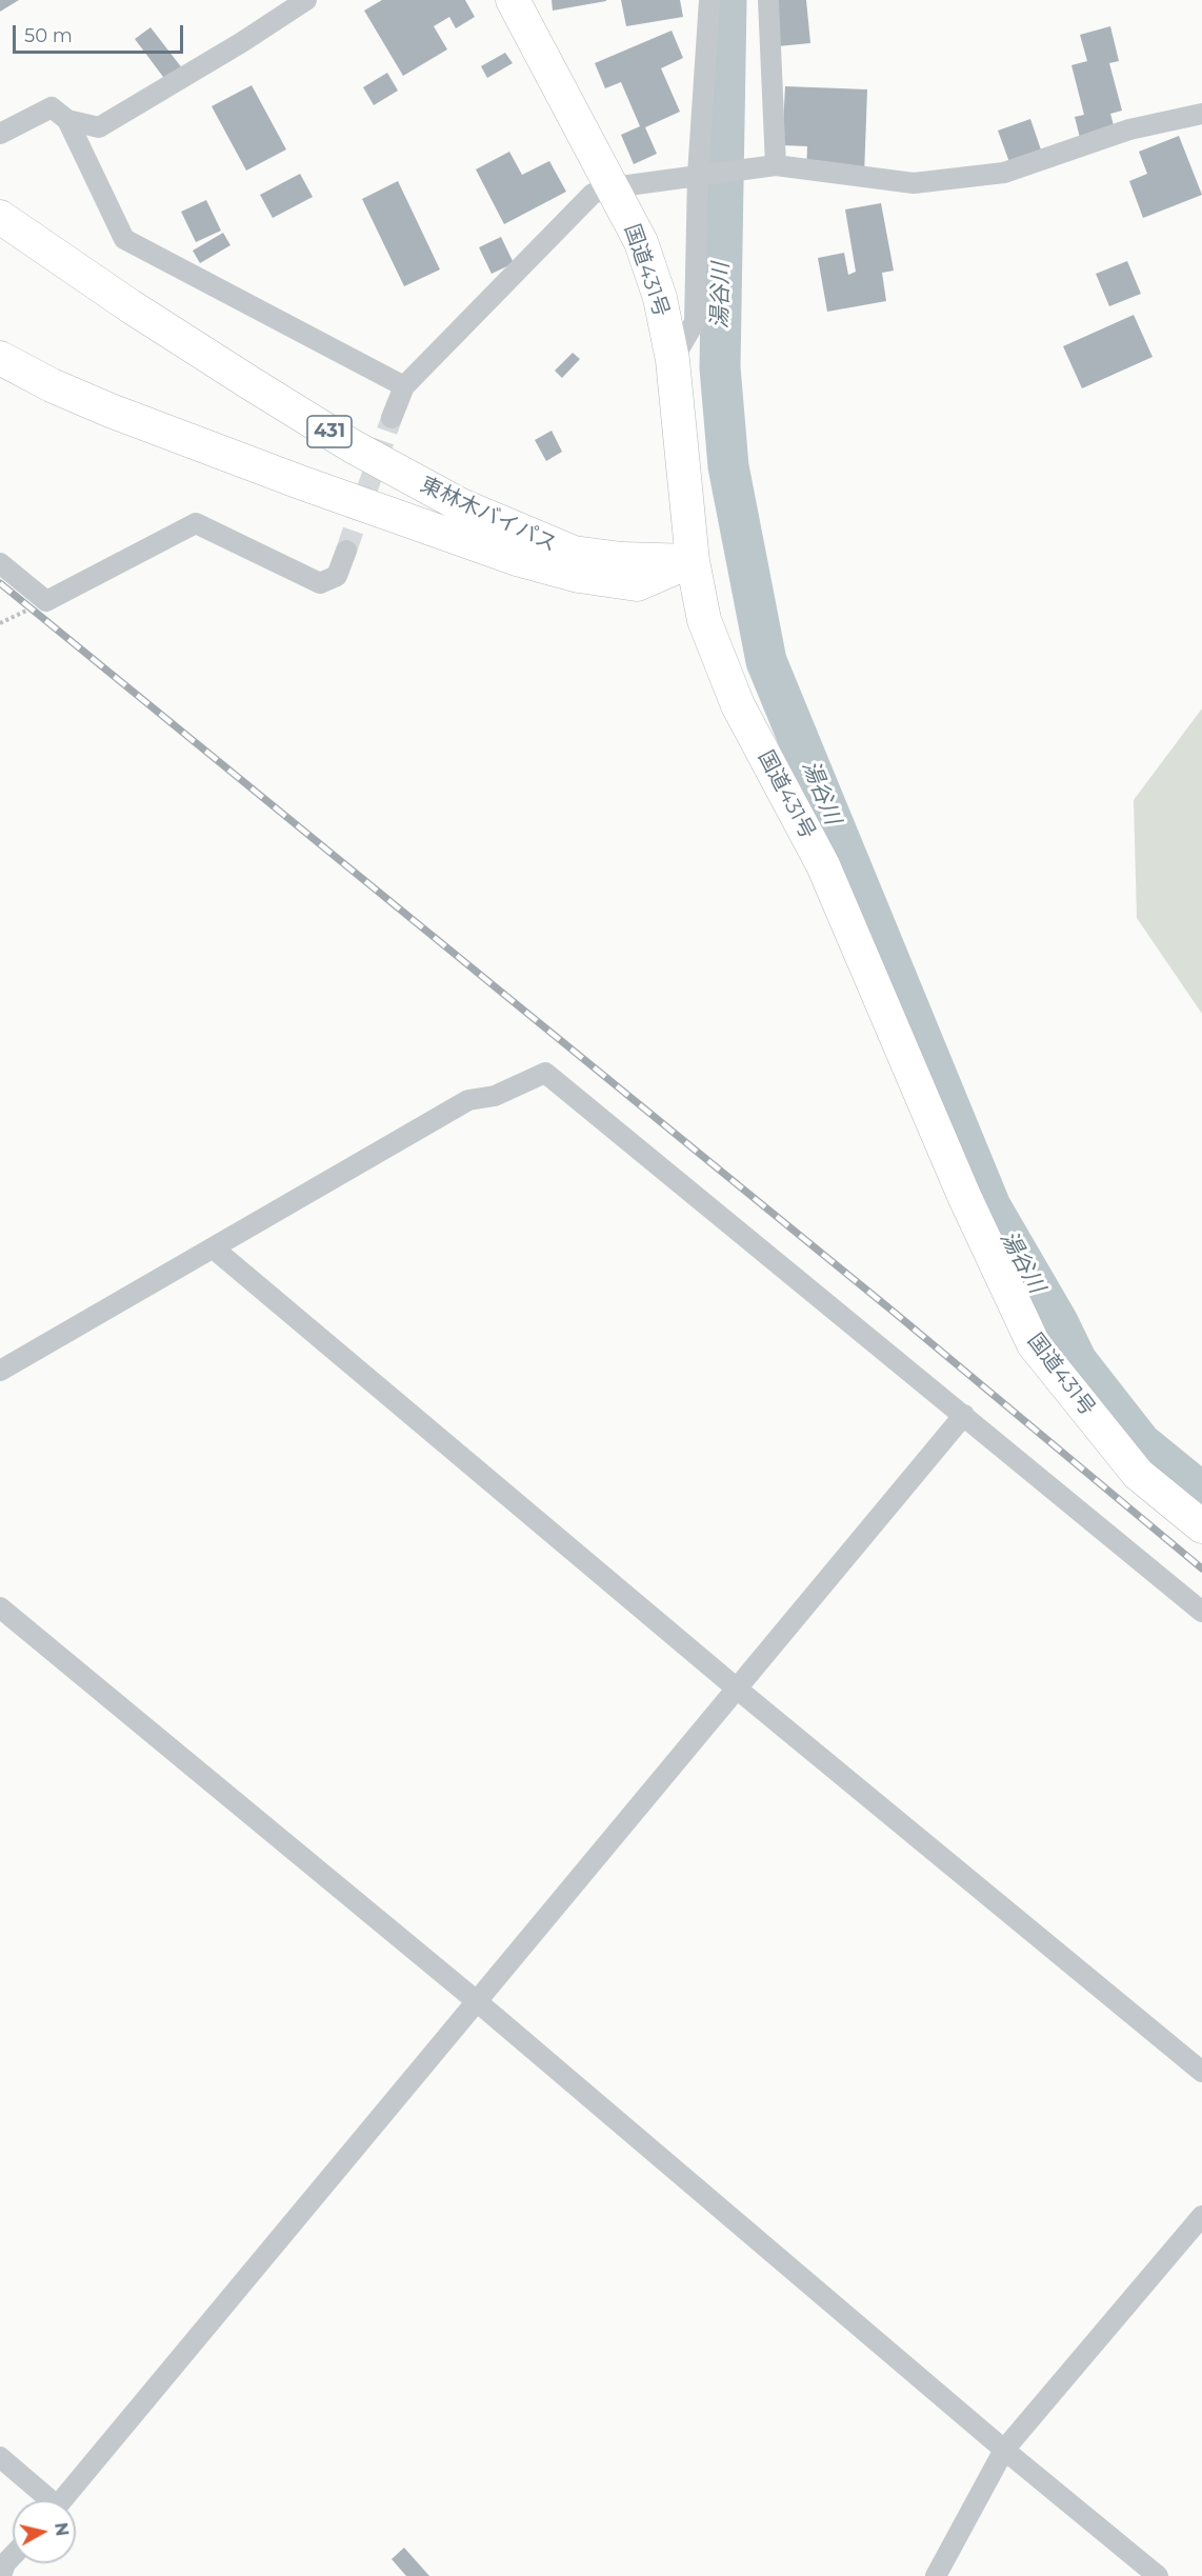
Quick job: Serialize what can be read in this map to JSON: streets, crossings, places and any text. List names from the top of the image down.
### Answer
{
  "streets": {
    "highway": ["国道431号", "431", "東林木バイパス"]
  },
  "crossings": [
    ["国道431号", "東林木バイパス"]
  ],
  "water": ["湯谷川"],
  "scale_bar": "50 m",
  "north": "right"
}
